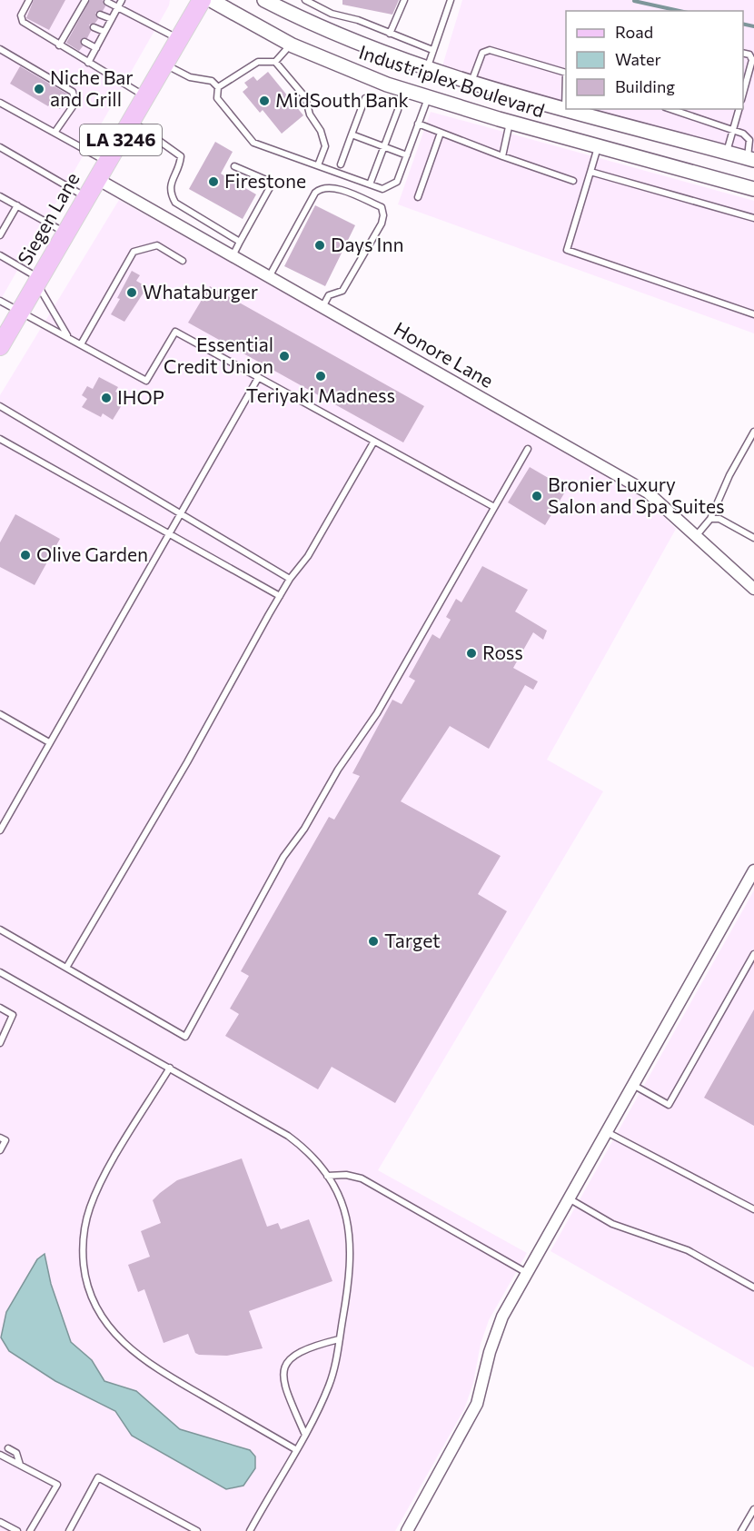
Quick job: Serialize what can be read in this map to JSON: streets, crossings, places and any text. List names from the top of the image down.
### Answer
{
  "streets": {
    "main road": ["LA 3246", "Siegen Lane"],
    "street": ["Industriplex Boulevard", "Honore Lane"]
  },
  "crossings": [
    ["Siegen Lane", "Honore Lane"]
  ],
  "places": [
    "Niche Bar and Grill",
    "MidSouth Bank",
    "Firestone",
    "Days Inn",
    "Whataburger",
    "Essential Credit Union",
    "Teriyaki Madness",
    "IHOP",
    "Bronier Luxury Salon and Spa Suites",
    "Olive Garden",
    "Ross",
    "Target"
  ],
  "legend": ["Road", "Water", "Building"]
}
